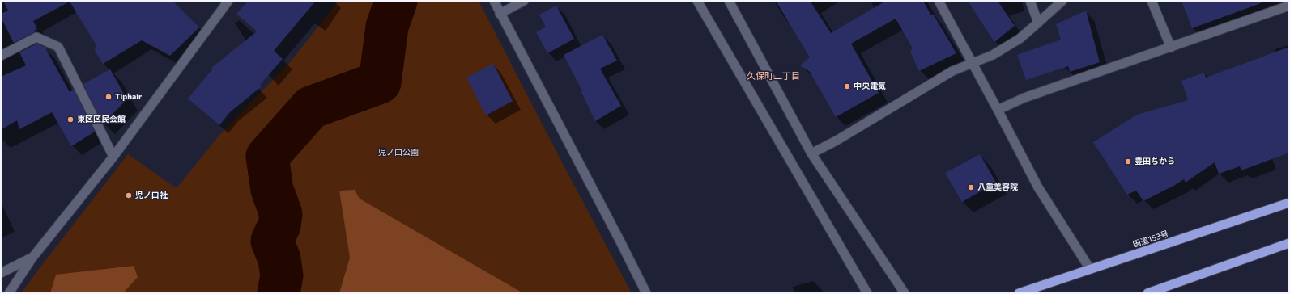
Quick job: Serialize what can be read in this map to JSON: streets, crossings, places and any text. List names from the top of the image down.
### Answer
{
  "streets": {
    "highway": ["国道153号"]
  },
  "districts": ["久保町二丁目"],
  "parks": ["児ノ口公園"],
  "places": [
    "中央電気",
    "Tiphair",
    "東区区民会館",
    "豊田ちから",
    "八重美容院",
    "児ノ口社"
  ]
}
